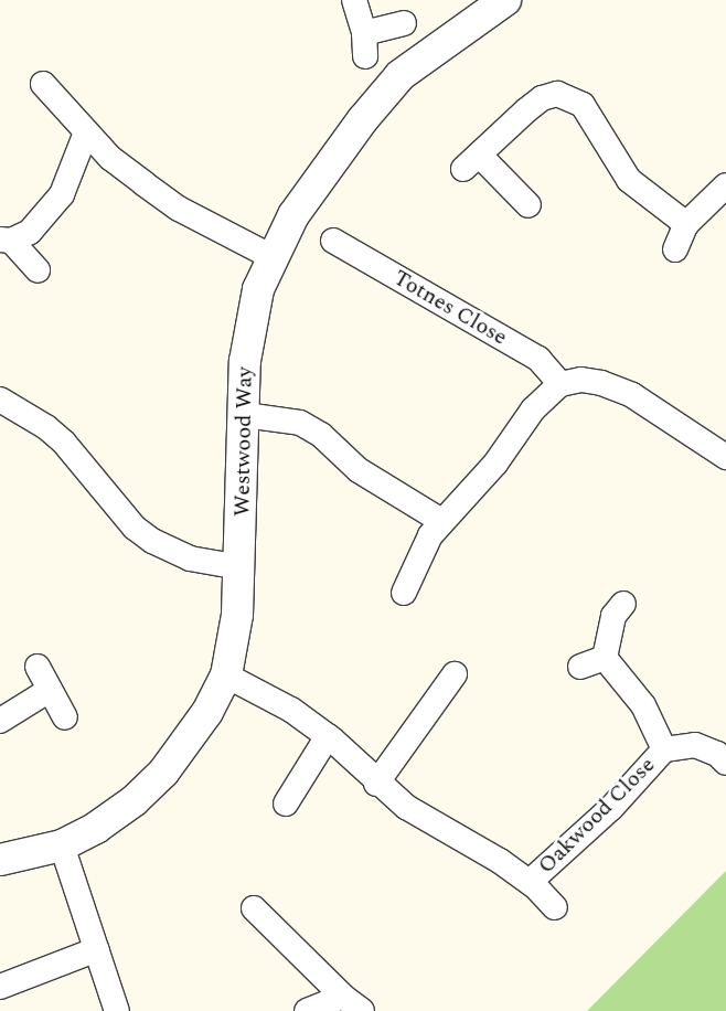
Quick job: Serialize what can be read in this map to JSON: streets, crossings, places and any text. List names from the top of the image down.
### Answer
{
  "streets": {
    "street": ["Totnes Close", "Westwood Way", "Oakwood Close"]
  },
  "crossings": [
    ["Westwood Way", "Oakwood Close"]
  ]
}
